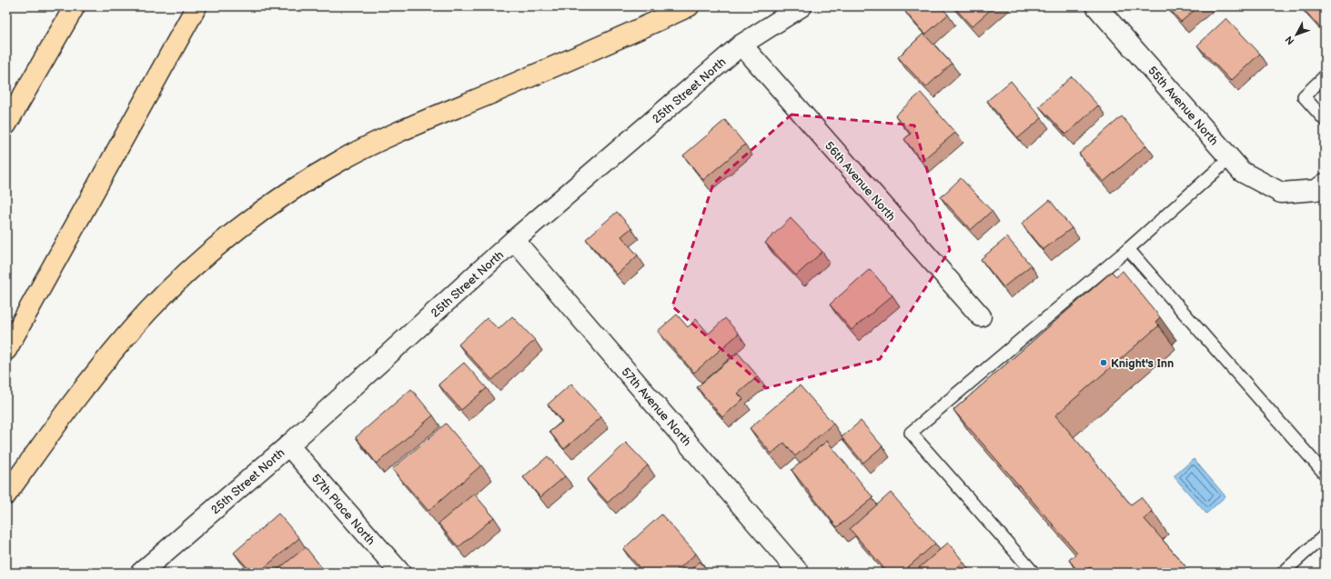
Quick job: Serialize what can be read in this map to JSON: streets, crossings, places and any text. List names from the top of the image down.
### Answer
{
  "streets": {
    "street": [
      "25th Street North",
      "55th Avenue North",
      "56th Avenue North",
      "57th Avenue North",
      "57th Place North"
    ]
  },
  "crossings": [
    ["25th Street North", "56th Avenue North"],
    ["25th Street North", "57th Avenue North"],
    ["25th Street North", "57th Place North"]
  ],
  "places": ["Knight's Inn"],
  "north": "bottom left"
}
